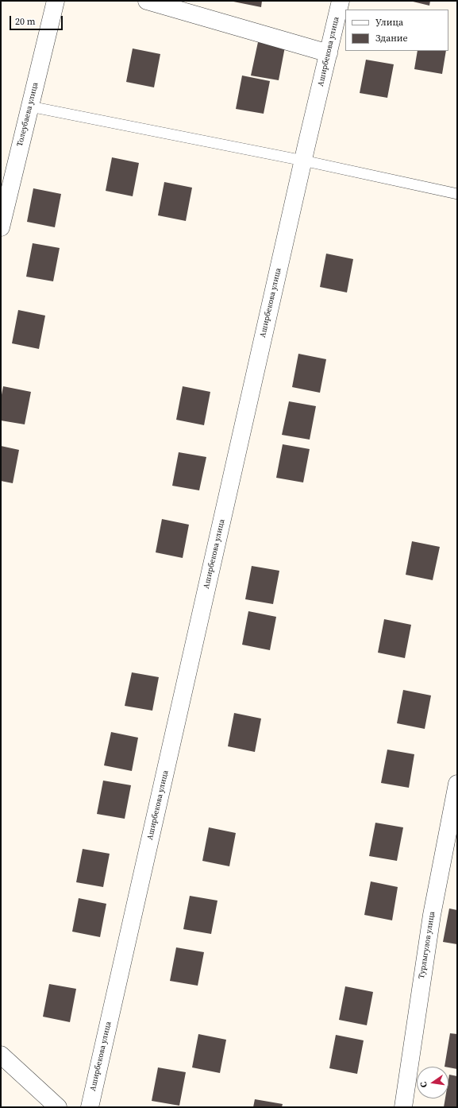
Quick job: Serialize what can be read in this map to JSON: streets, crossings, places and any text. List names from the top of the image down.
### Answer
{
  "streets": {
    "street": ["Аширбекова улица", "Толеубаева улица", "Турлыгулов улица"]
  },
  "legend": ["Улица", "Здание"],
  "scale_bar": "20 m",
  "north": "left"
}
